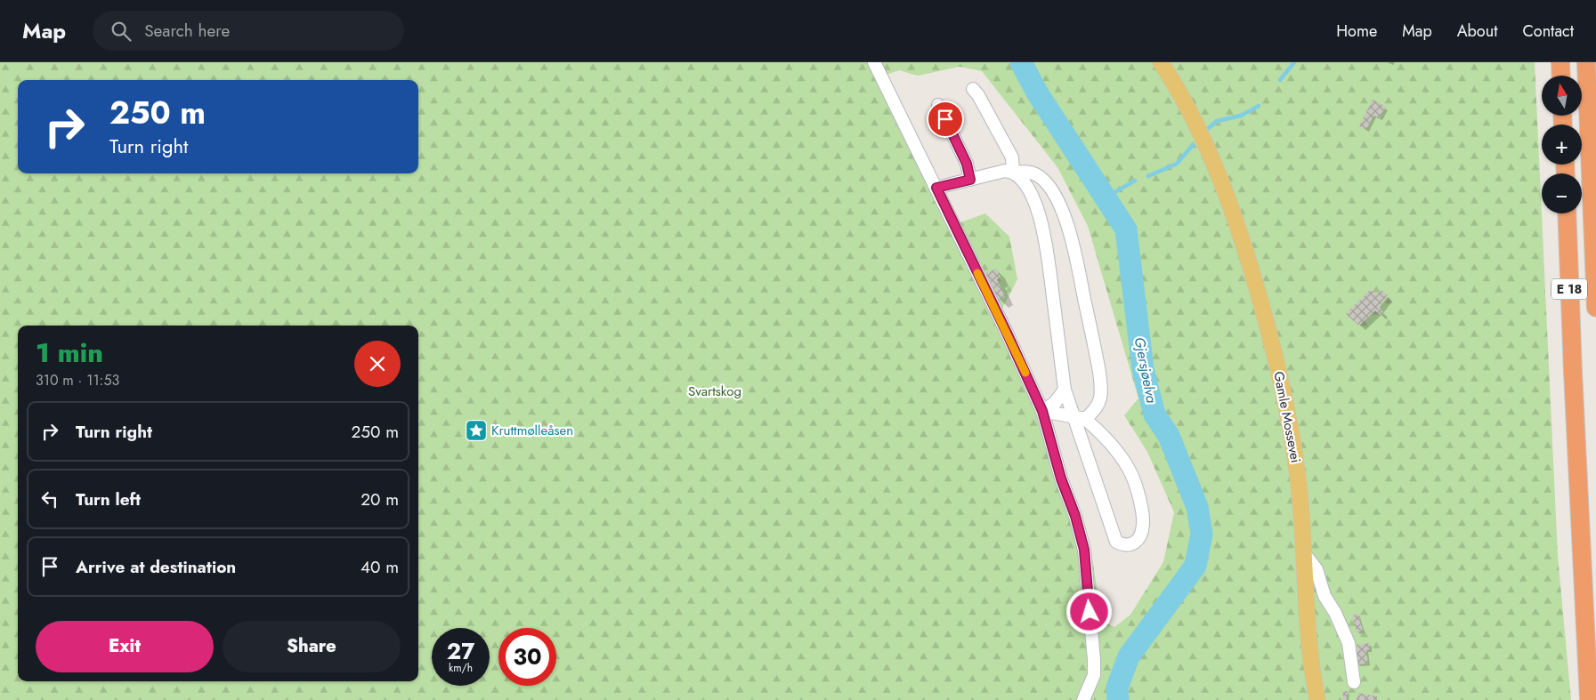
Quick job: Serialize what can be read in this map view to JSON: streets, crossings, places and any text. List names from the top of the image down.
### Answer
{
  "streets": {
    "highway": ["E 18"],
    "main road": ["Gamle Mossevei"]
  },
  "water": ["Gjersjøelva"],
  "parks": ["Svartskog"],
  "places": {
    "place": ["Kruttmølleåsen"]
  },
  "north": "top",
  "page": {
    "header": "Map",
    "search": "Search here",
    "nav": [
      "Home",
      "Map",
      "About",
      "Contact"
    ],
    "map_buttons": ["+", "−"],
    "turn": ["250 m", "Turn right"],
    "heading": ["1 min", "310 m · 11:53"],
    "list": [
      {
        "name": "Turn right",
        "value": "250 m"
      },
      {
        "name": "Turn left",
        "value": "20 m"
      },
      {
        "name": "Arrive at destination",
        "value": "40 m"
      }
    ],
    "buttons": ["Exit", "Share"],
    "speed": "27 km/h",
    "limit": "30"
  }
}
